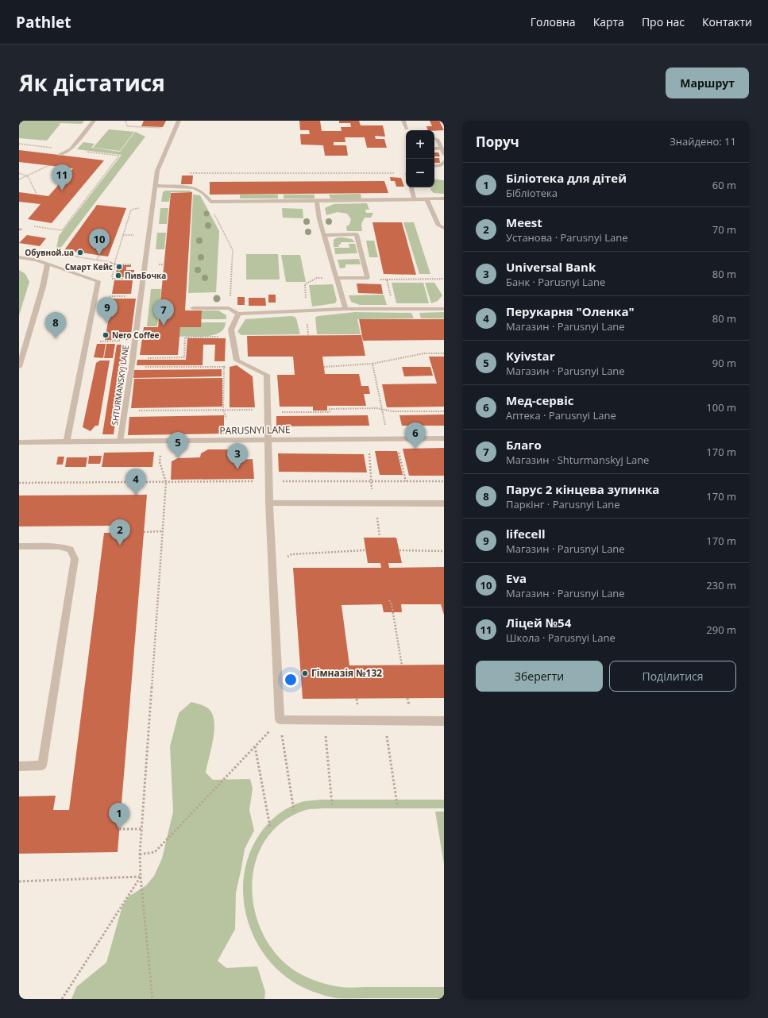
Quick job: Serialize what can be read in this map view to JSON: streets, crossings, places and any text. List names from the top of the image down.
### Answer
{
  "streets": {
    "street": ["SHTURMANSKYJ LANE", "PARUSNYI LANE"]
  },
  "crossings": [
    ["SHTURMANSKYJ LANE", "PARUSNYI LANE"]
  ],
  "places": [
    "Обувной.ua",
    "Смарт Кейс",
    "ПивБочка",
    "Nero Coffee",
    "Гімназія №132"
  ],
  "page": {
    "header": "Pathlet",
    "nav": [
      "Головна",
      "Карта",
      "Про нас",
      "Контакти"
    ],
    "title": "Як дістатися",
    "buttons": [
      "Маршрут",
      ["Зберегти", "Поділитися"]
    ],
    "heading": ["Поруч", "Знайдено: 11"],
    "map_buttons": ["+", "−"],
    "list": [
      {
        "mark": "1",
        "name": "Біліотека для дітей",
        "note": "Бібліотека",
        "value": "60 m"
      },
      {
        "mark": "2",
        "name": "Meest",
        "note": "Установа · Parusnyi Lane",
        "value": "70 m"
      },
      {
        "mark": "3",
        "name": "Universal Bank",
        "note": "Банк · Parusnyi Lane",
        "value": "80 m"
      },
      {
        "mark": "4",
        "name": "Перукарня \"Оленка\"",
        "note": "Магазин · Parusnyi Lane",
        "value": "80 m"
      },
      {
        "mark": "5",
        "name": "Kyivstar",
        "note": "Магазин · Parusnyi Lane",
        "value": "90 m"
      },
      {
        "mark": "6",
        "name": "Мед-сервіс",
        "note": "Аптека · Parusnyi Lane",
        "value": "100 m"
      },
      {
        "mark": "7",
        "name": "Благо",
        "note": "Магазин · Shturmanskyj Lane",
        "value": "170 m"
      },
      {
        "mark": "8",
        "name": "Парус 2 кінцева зупинка",
        "note": "Паркінг · Parusnyi Lane",
        "value": "170 m"
      },
      {
        "mark": "9",
        "name": "lifecell",
        "note": "Магазин · Parusnyi Lane",
        "value": "170 m"
      },
      {
        "mark": "10",
        "name": "Eva",
        "note": "Магазин · Parusnyi Lane",
        "value": "230 m"
      },
      {
        "mark": "11",
        "name": "Ліцей №54",
        "note": "Школа · Parusnyi Lane",
        "value": "290 m"
      }
    ],
    "pins": [
      "11",
      "10",
      "9",
      "7",
      "8",
      "6",
      "5",
      "3",
      "4",
      "2",
      "1"
    ]
  }
}
